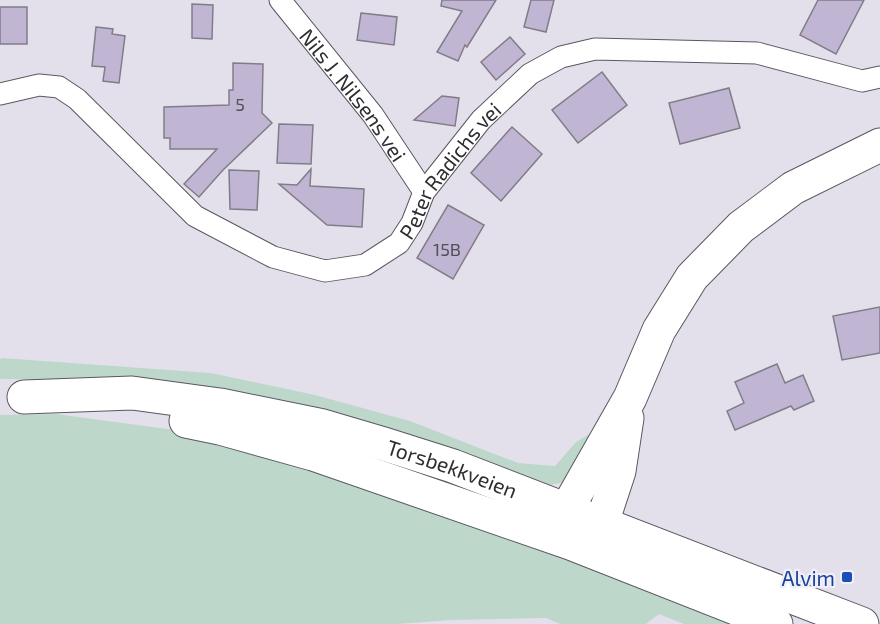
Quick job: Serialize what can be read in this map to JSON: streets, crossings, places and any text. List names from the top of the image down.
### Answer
{
  "streets": {
    "main road": ["Torsbekkveien"],
    "street": ["Nils J. Nilsens vei", "Peter Radichs vei"]
  },
  "crossings": [
    ["Nils J. Nilsens vei", "Peter Radichs vei"]
  ],
  "places": {
    "transit": ["Alvim"]
  },
  "house_numbers": ["5", "15B"]
}
